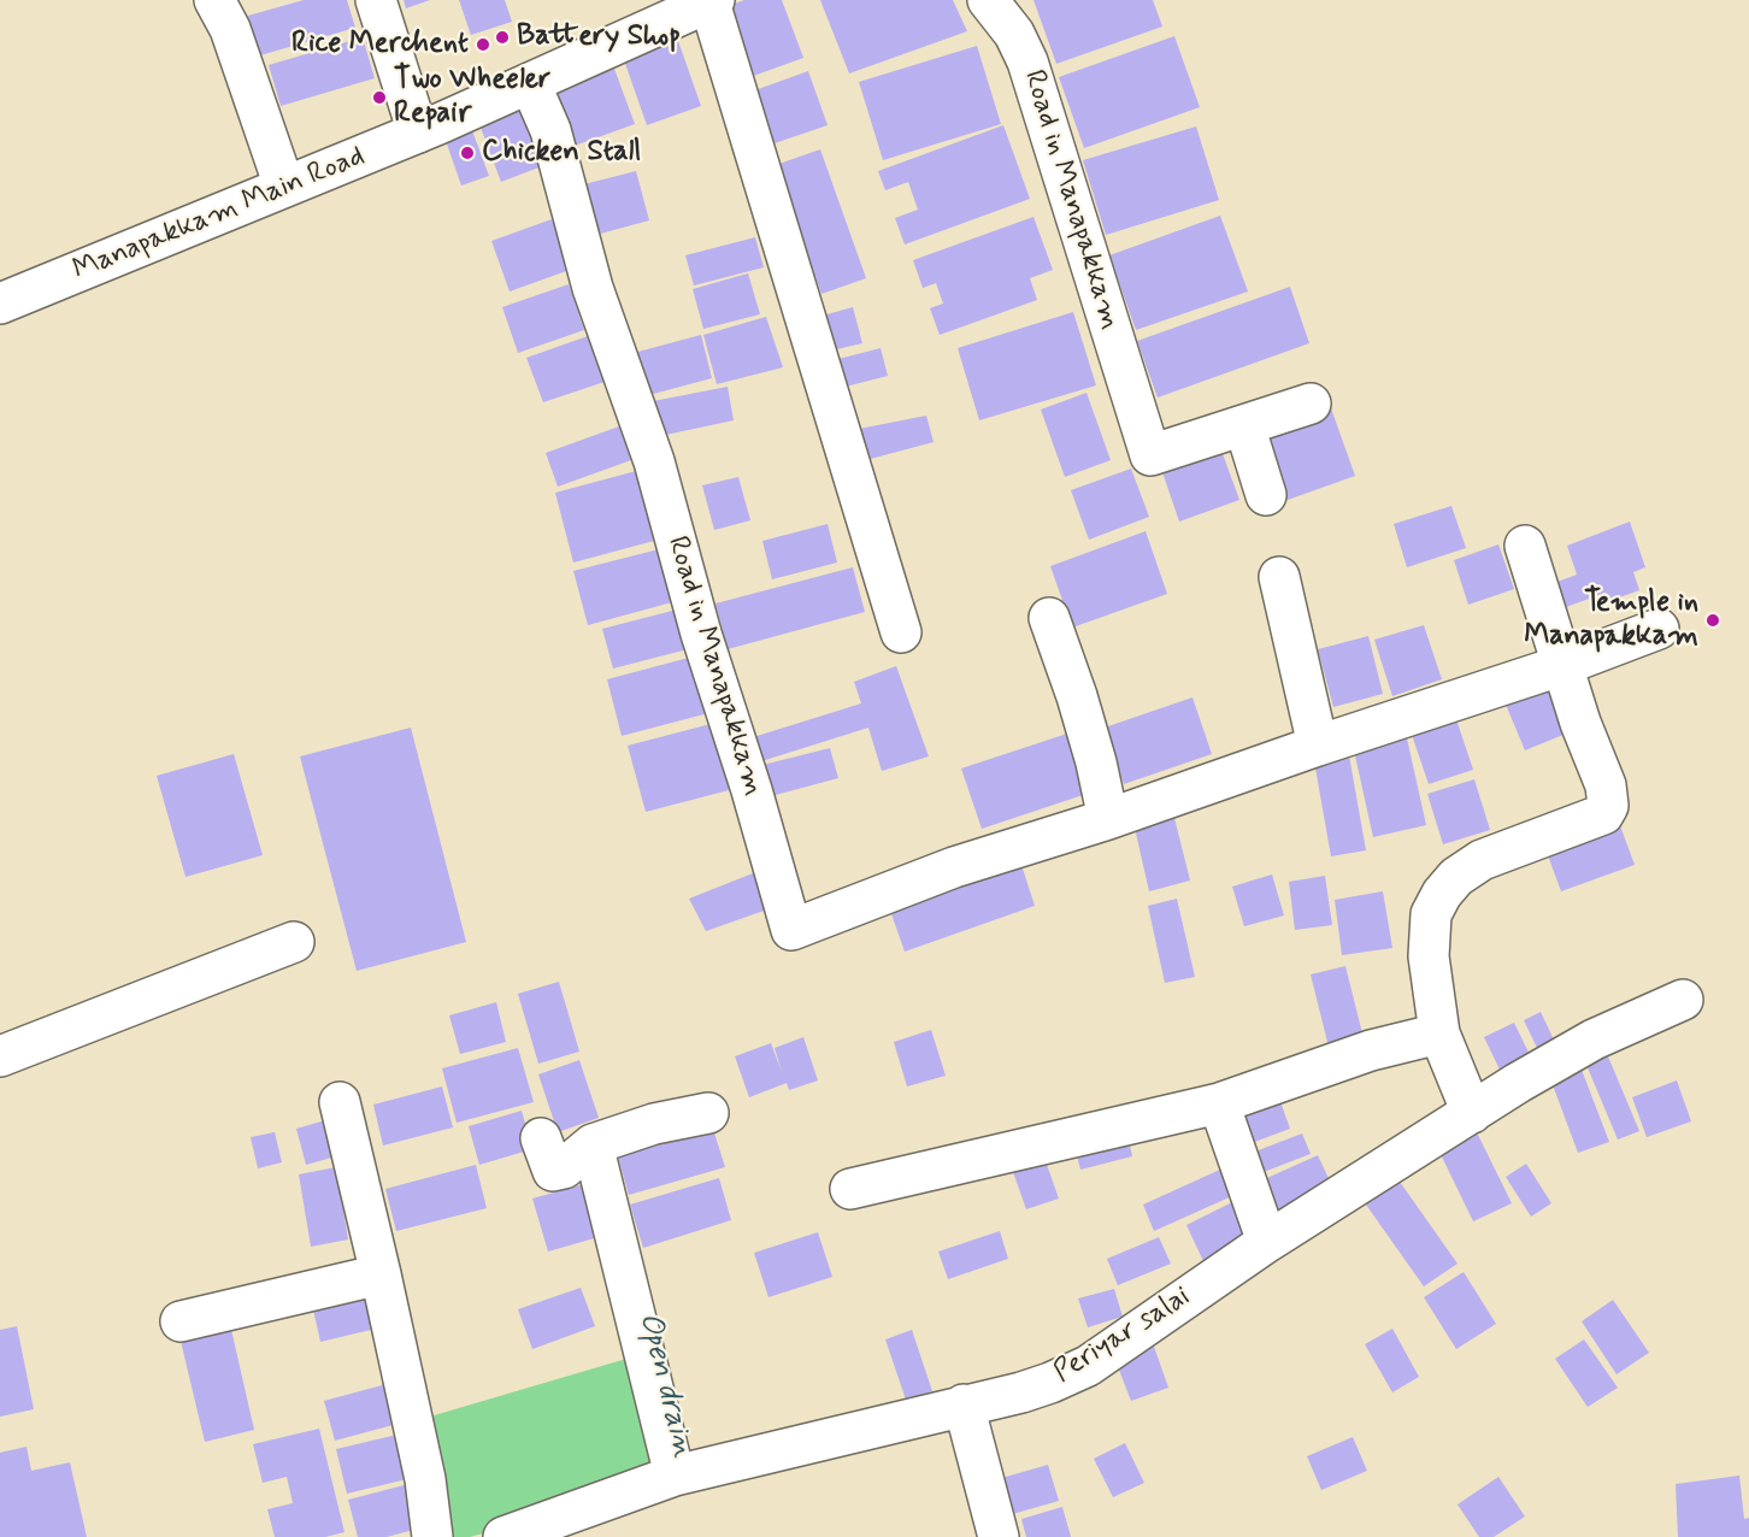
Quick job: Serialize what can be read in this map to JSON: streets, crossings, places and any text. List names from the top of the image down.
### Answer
{
  "streets": {
    "street": ["Road in Manapakkam", "Manapakkam Main Road", "Periyar salai"]
  },
  "crossings": [
    ["Road in Manapakkam", "Manapakkam Main Road"]
  ],
  "water": ["Open drain"],
  "places": [
    "Battery Shop",
    "Rice Merchent",
    "Two Wheeler Repair",
    "Chicken Stall",
    "Temple in Manapakkam"
  ]
}
